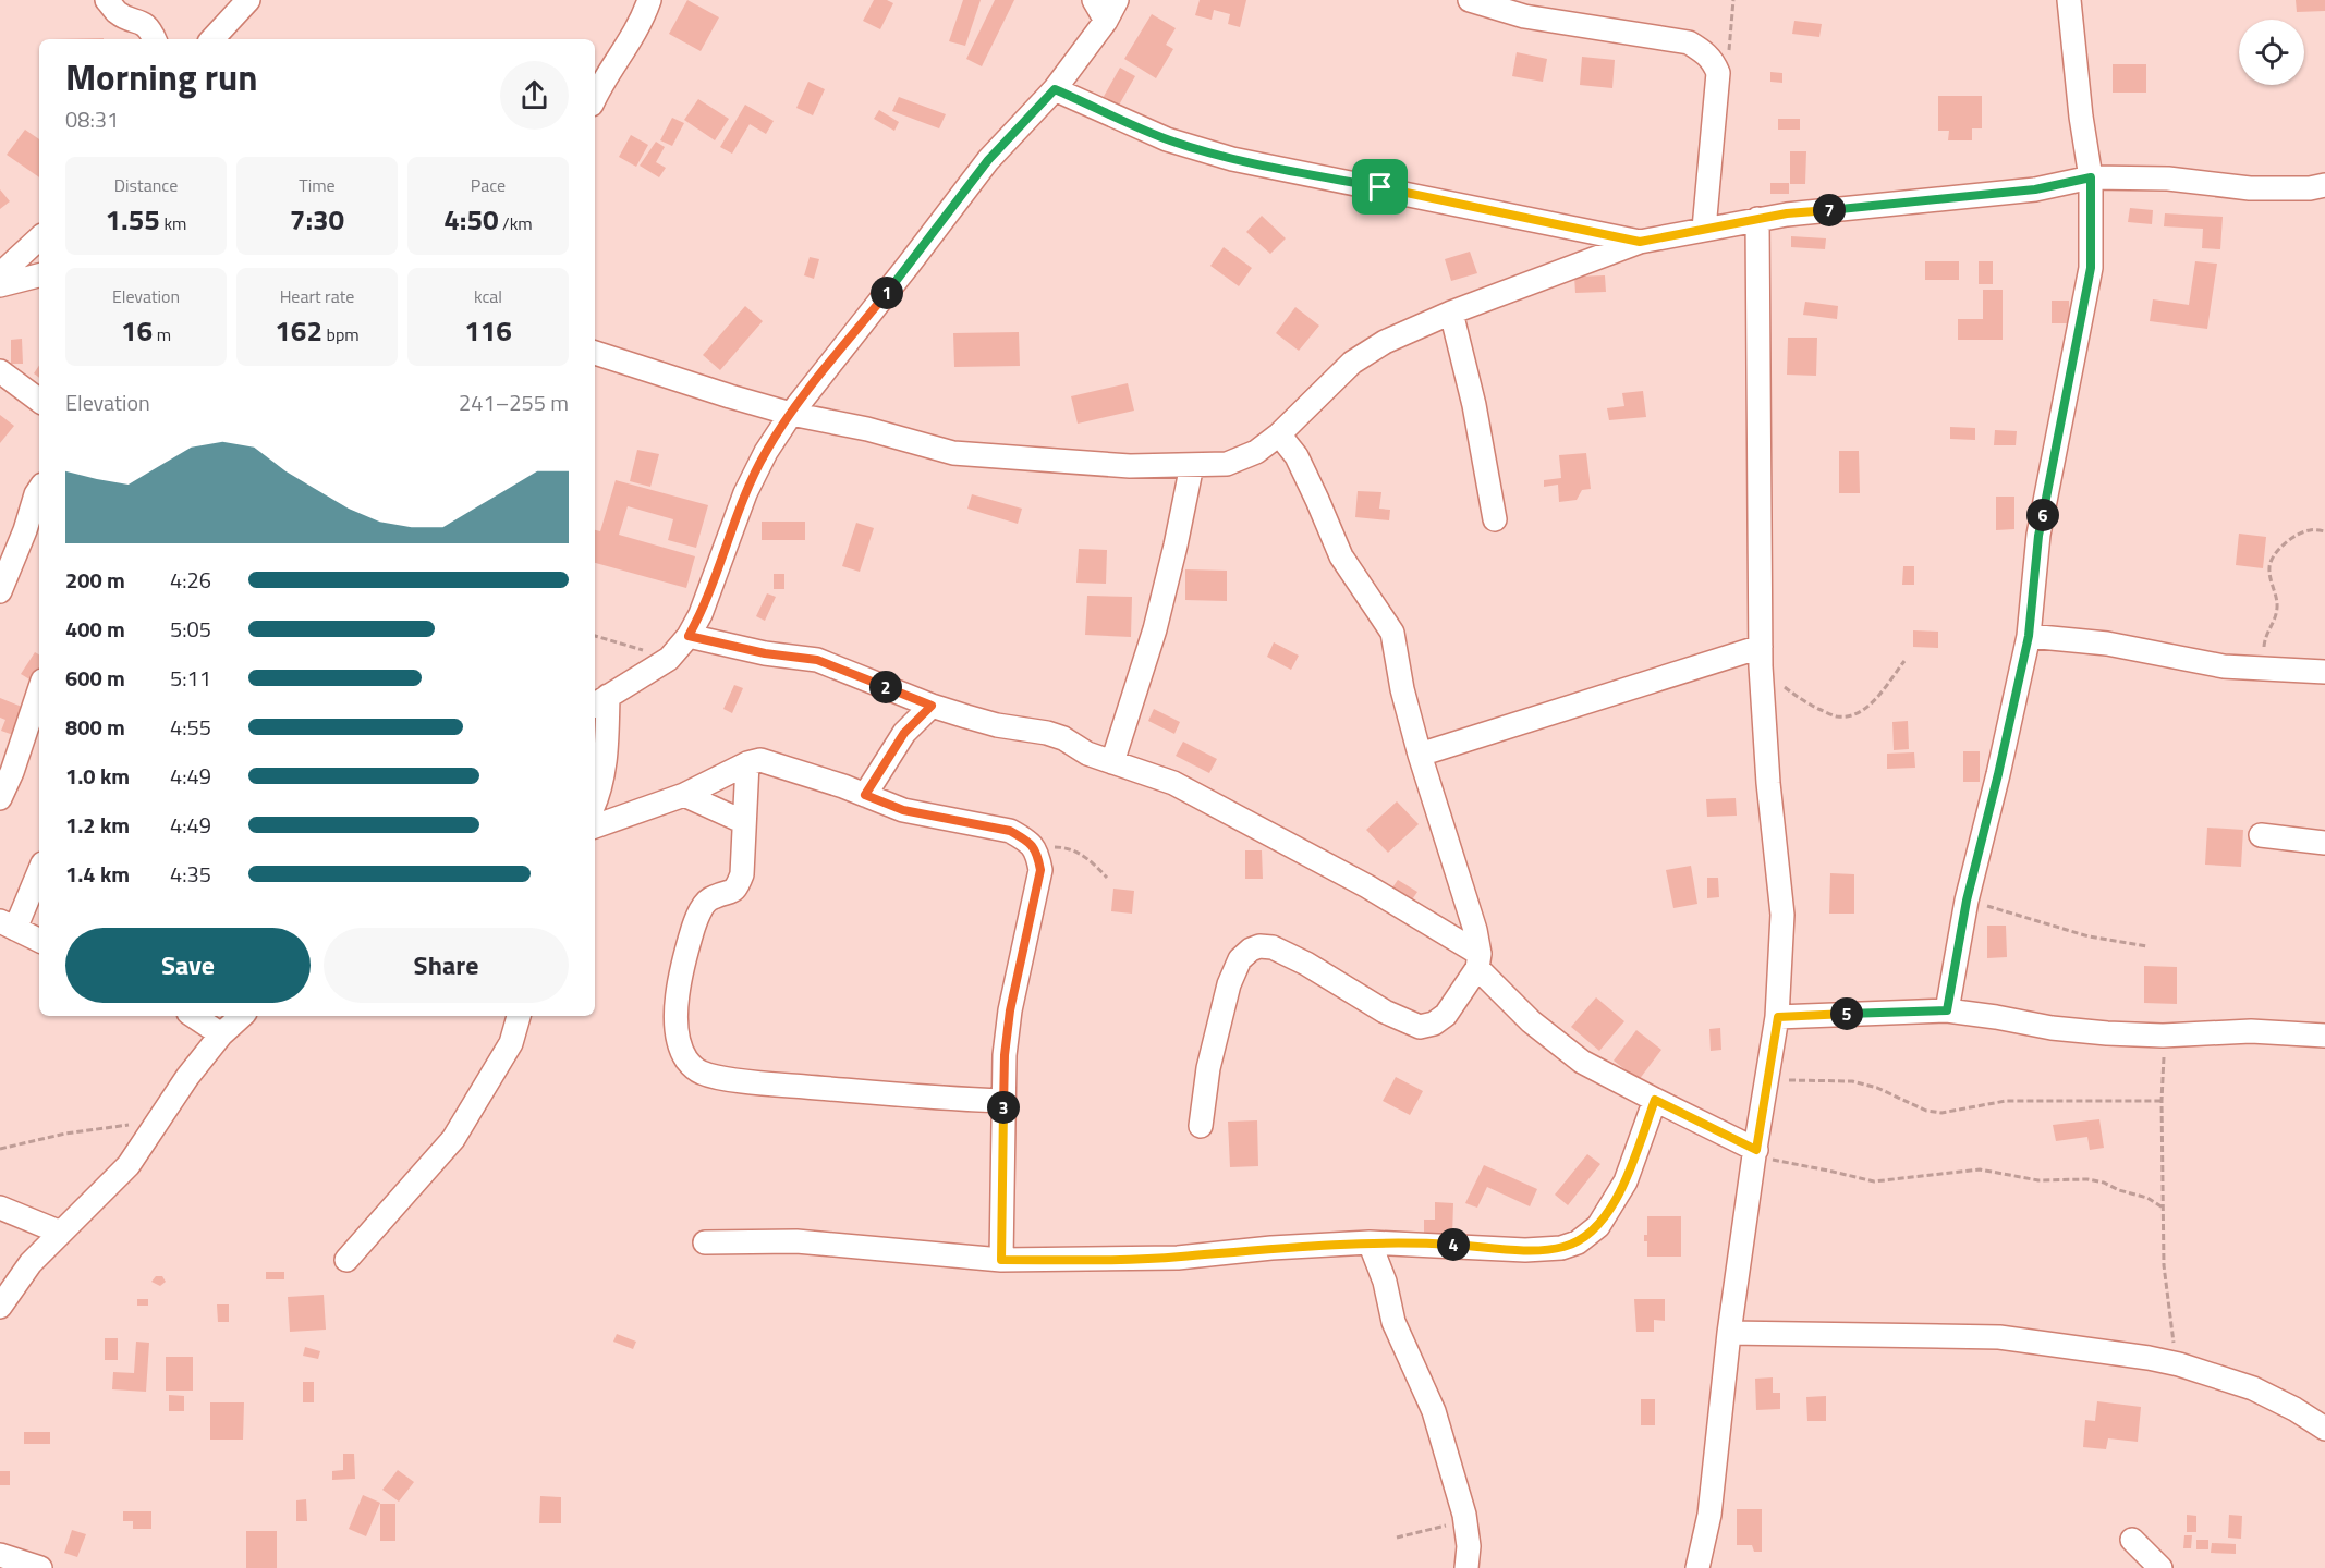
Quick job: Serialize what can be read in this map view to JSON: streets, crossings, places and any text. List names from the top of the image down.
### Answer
{
  "page": {
    "heading": ["Morning run", "08:31"],
    "stats": [
      ["Distance", "1.55 km"],
      ["Time", "7:30"],
      ["Pace", "4:50 /km"],
      ["Elevation", "16 m"],
      ["Heart rate", "162 bpm"],
      ["kcal", "116"]
    ],
    "pins": [
      "7",
      "1",
      "6",
      "2",
      "5",
      "3",
      "4"
    ],
    "chart": ["Elevation", "241–255 m"],
    "list": [
      {
        "name": "200 m",
        "note": "4:26"
      },
      {
        "name": "400 m",
        "note": "5:05"
      },
      {
        "name": "600 m",
        "note": "5:11"
      },
      {
        "name": "800 m",
        "note": "4:55"
      },
      {
        "name": "1.0 km",
        "note": "4:49"
      },
      {
        "name": "1.2 km",
        "note": "4:49"
      },
      {
        "name": "1.4 km",
        "note": "4:35"
      }
    ],
    "buttons": ["Save", "Share"]
  }
}
